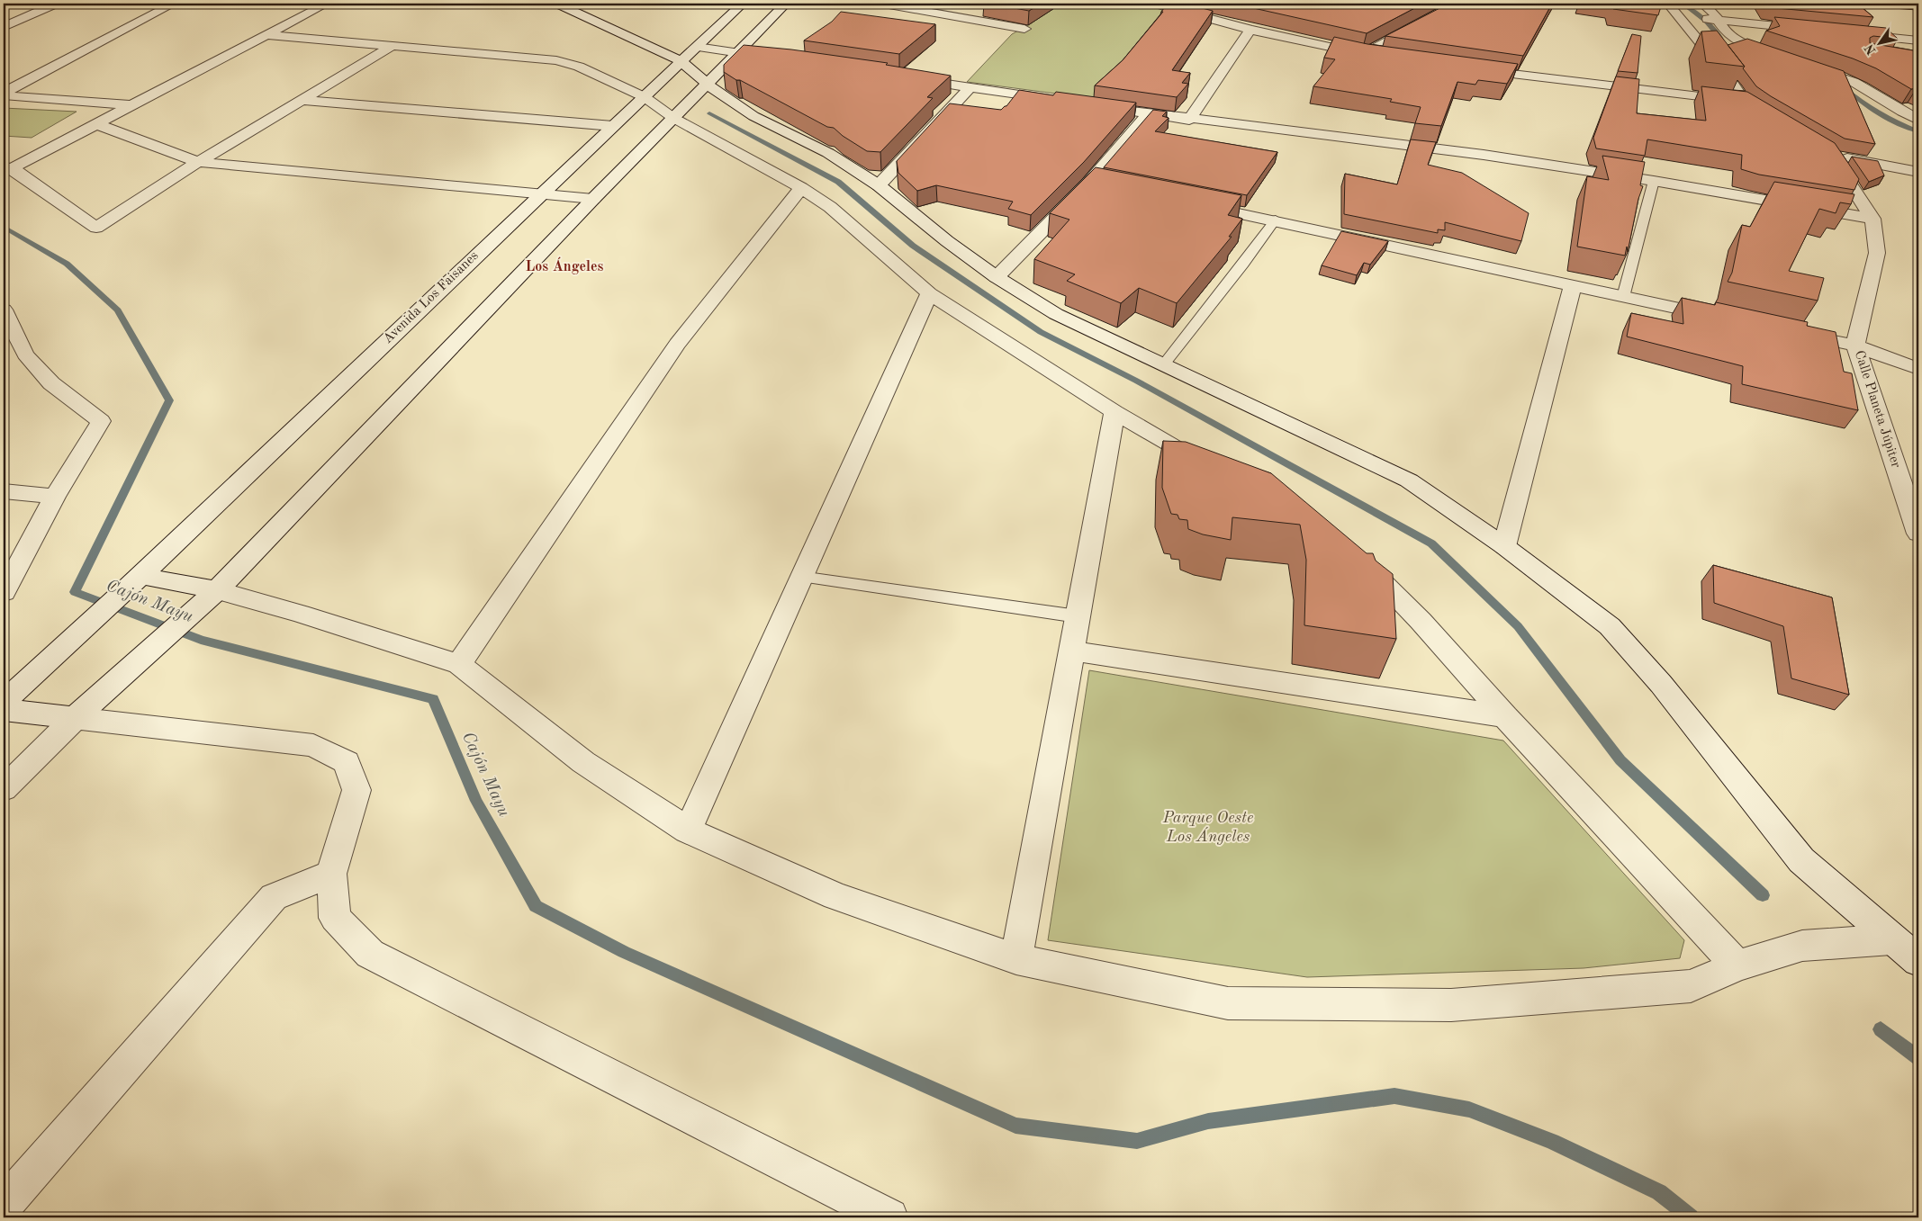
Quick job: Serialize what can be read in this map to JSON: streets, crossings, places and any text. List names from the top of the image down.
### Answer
{
  "streets": {
    "street": ["Avenida Los Faisanes", "Calle Planeta Júpiter"]
  },
  "districts": ["Los Ángeles"],
  "water": ["Cajón Mayu"],
  "parks": ["Parque Oeste Los Ángeles"],
  "north": "bottom left"
}
